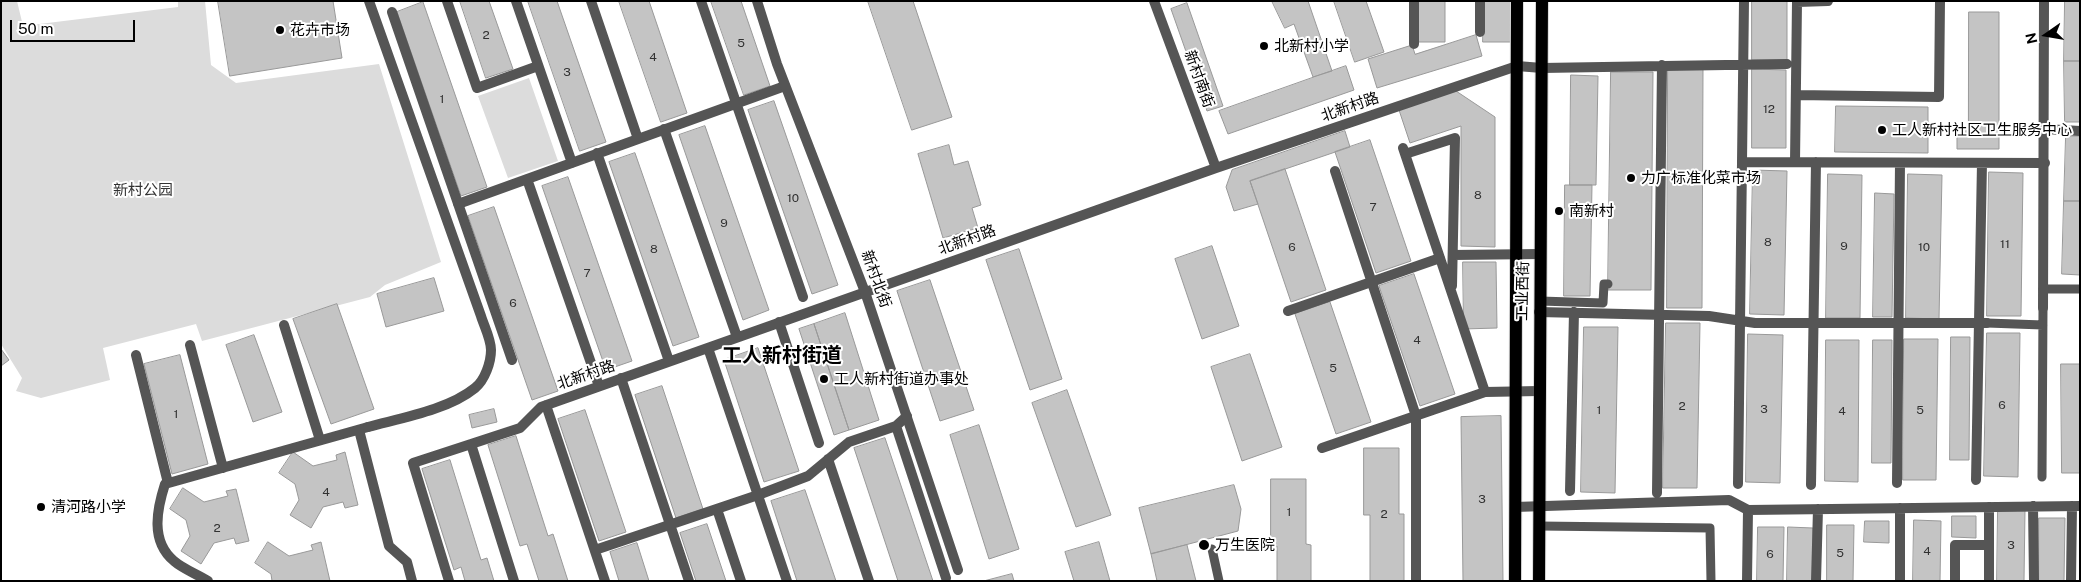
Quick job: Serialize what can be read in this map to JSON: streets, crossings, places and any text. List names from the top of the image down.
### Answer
{
  "streets": {
    "main road": ["工业西街"],
    "street": ["新村南街", "北新村路", "新村北街"]
  },
  "crossings": [
    ["新村南街", "北新村路"],
    ["北新村路", "新村北街"],
    ["北新村路", "工业西街"]
  ],
  "districts": ["工人新村街道"],
  "parks": ["新村公园"],
  "places": [
    "花卉市场",
    "北新村小学",
    "工人新村社区卫生服务中心",
    "力广标准化菜市场",
    "南新村",
    "工人新村街道办事处",
    "清河路小学",
    "万生医院"
  ],
  "house_numbers": [
    "2",
    "5",
    "4",
    "3",
    "1",
    "12",
    "8",
    "10",
    "7",
    "9",
    "8",
    "11",
    "9",
    "6",
    "10",
    "8",
    "7",
    "6",
    "4",
    "5",
    "6",
    "2",
    "3",
    "1",
    "5",
    "4",
    "1",
    "4",
    "3",
    "1",
    "2",
    "2",
    "3",
    "4",
    "5",
    "6"
  ],
  "scale_bar": "50 m",
  "north": "left"
}
